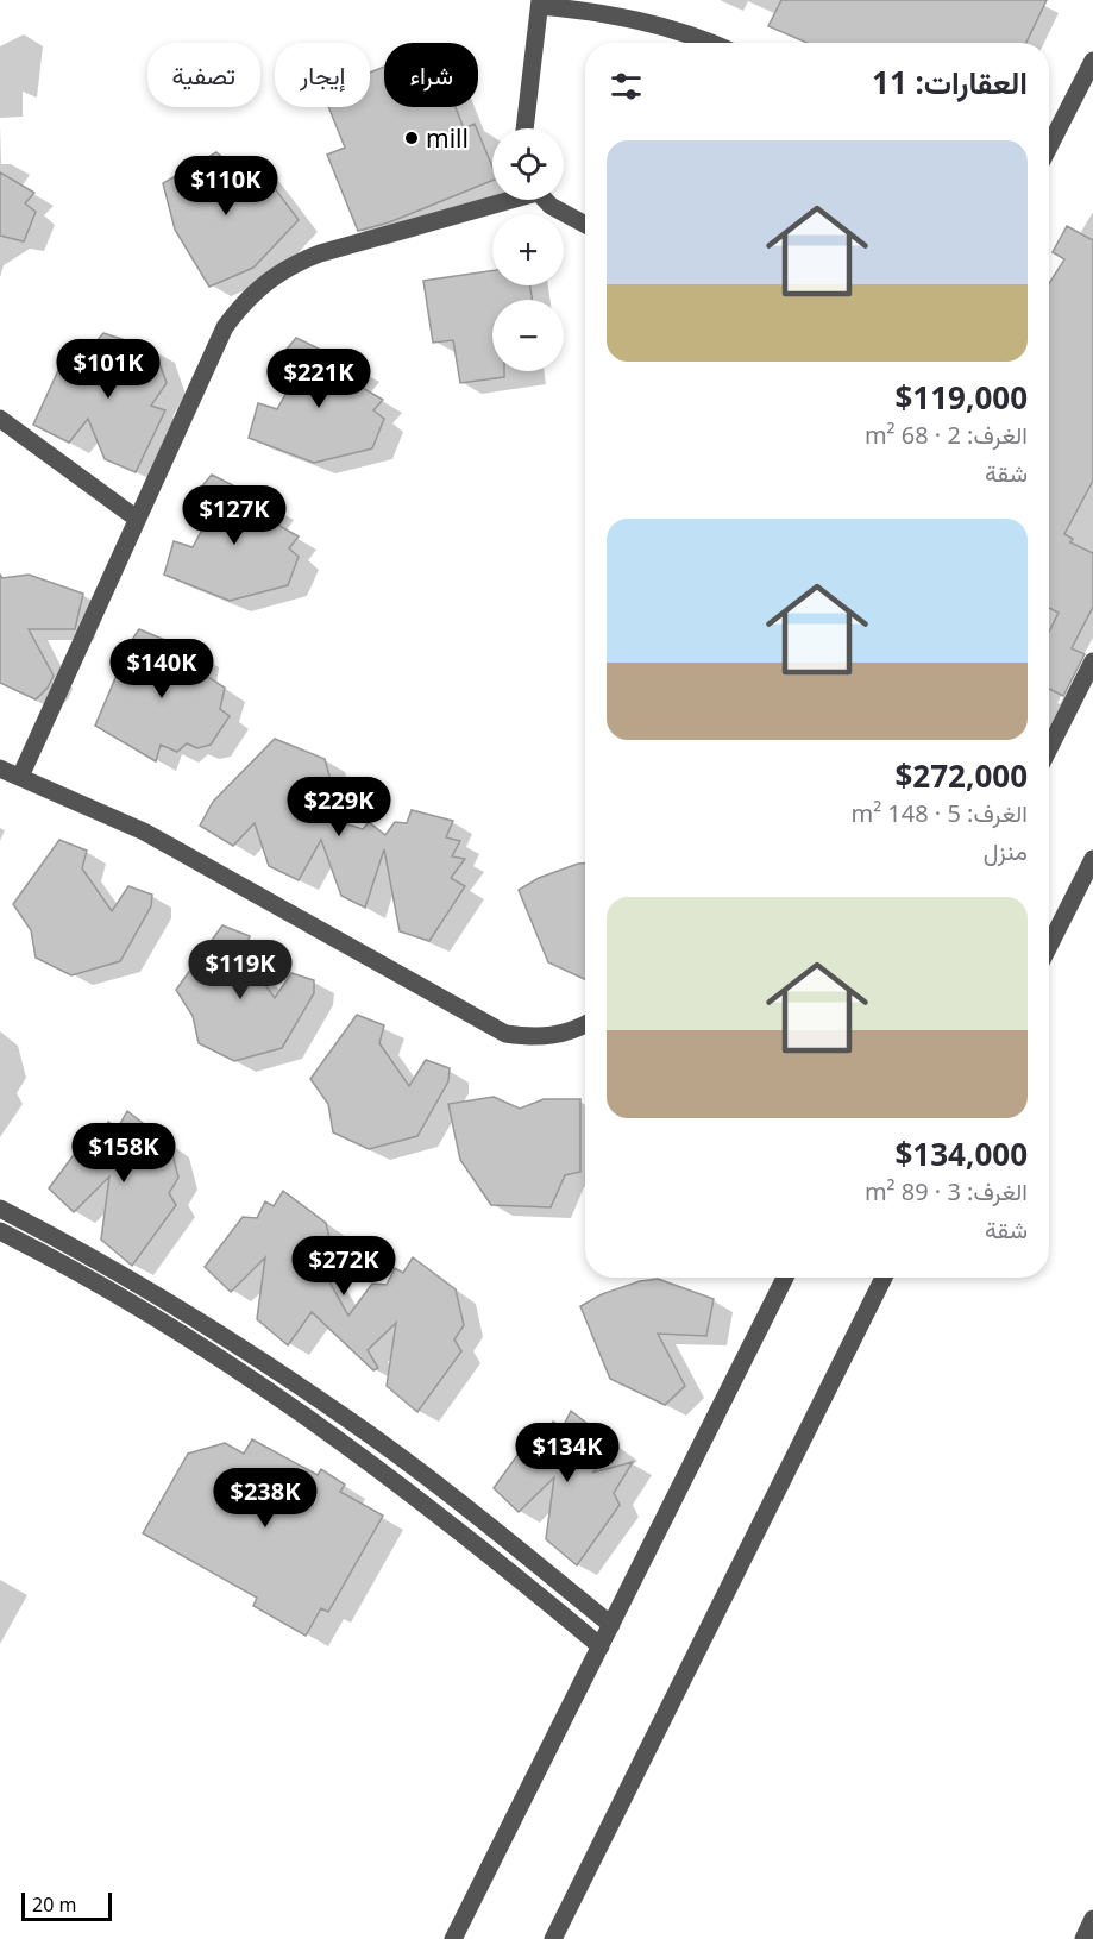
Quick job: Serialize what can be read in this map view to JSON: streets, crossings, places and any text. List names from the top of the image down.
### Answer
{
  "places": ["mill"],
  "scale_bar": "20 m",
  "page": {
    "chip": ["شراء", "إيجار", "تصفية"],
    "heading": "العقارات: 11",
    "map_buttons": ["+", "−"],
    "list": [
      {
        "name": "$119,000",
        "note": "الغرف: 2 · 68 m² · شقة"
      },
      {
        "name": "$272,000",
        "note": "الغرف: 5 · 148 m² · منزل"
      },
      {
        "name": "$134,000",
        "note": "الغرف: 3 · 89 m² · شقة"
      }
    ],
    "price": [
      "$110K",
      "$101K",
      "$221K",
      "$127K",
      "$140K",
      "$229K",
      "$119K",
      "$158K",
      "$272K",
      "$134K",
      "$238K"
    ],
    "scale": "20 m"
  }
}
